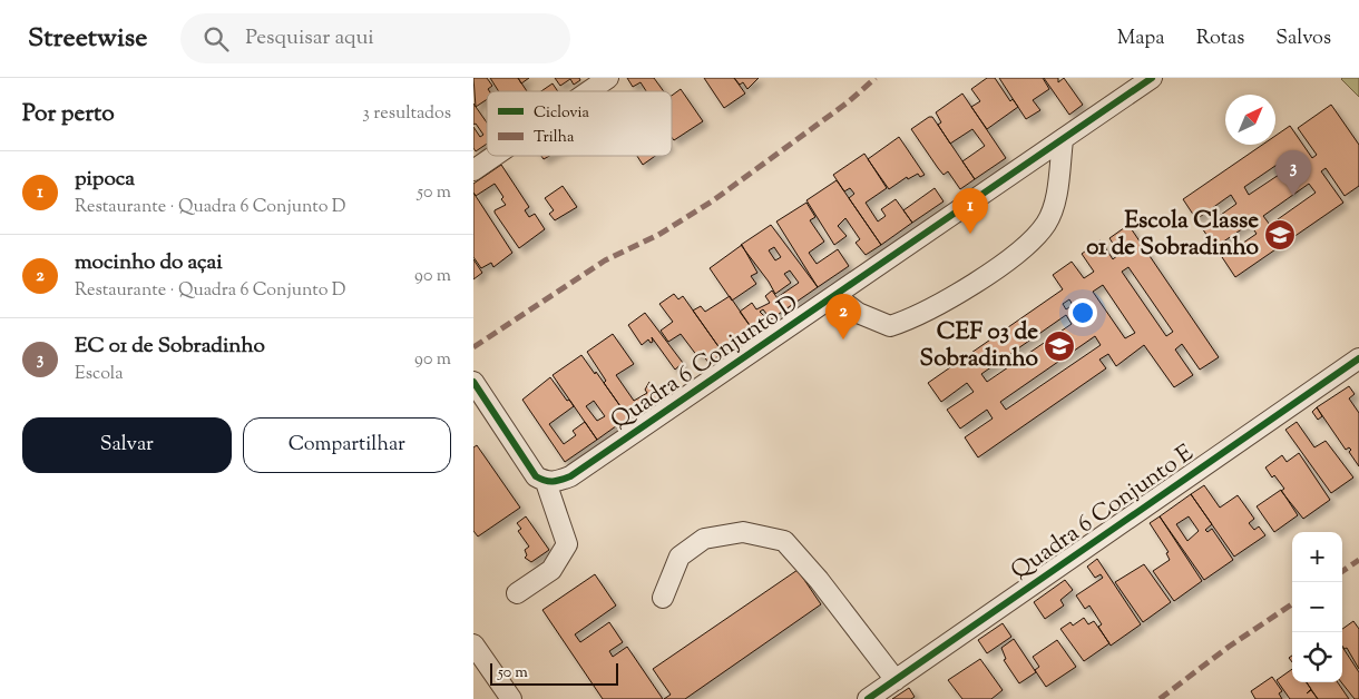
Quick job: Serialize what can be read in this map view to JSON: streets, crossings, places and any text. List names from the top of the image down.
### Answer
{
  "streets": {
    "street": ["Quadra 6 Conjunto D", "Quadra 6 Conjunto E"]
  },
  "places": {
    "school or university": ["Escola Classe 01 de Sobradinho", "CEF 03 de Sobradinho"]
  },
  "legend": ["Ciclovia", "Trilha"],
  "scale_bar": "50 m",
  "north": "top right",
  "page": {
    "header": "Streetwise",
    "search": "Pesquisar aqui",
    "nav": ["Mapa", "Rotas", "Salvos"],
    "heading": ["Por perto", "3 resultados"],
    "list": [
      {
        "mark": "1",
        "name": "pipoca",
        "note": "Restaurante · Quadra 6 Conjunto D",
        "value": "50 m"
      },
      {
        "mark": "2",
        "name": "mocinho do açai",
        "note": "Restaurante · Quadra 6 Conjunto D",
        "value": "90 m"
      },
      {
        "mark": "3",
        "name": "EC 01 de Sobradinho",
        "note": "Escola",
        "value": "90 m"
      }
    ],
    "pins": ["3", "1", "2"],
    "buttons": ["Salvar", "Compartilhar"],
    "map_buttons": ["+", "−"],
    "scale": "50 m"
  }
}
